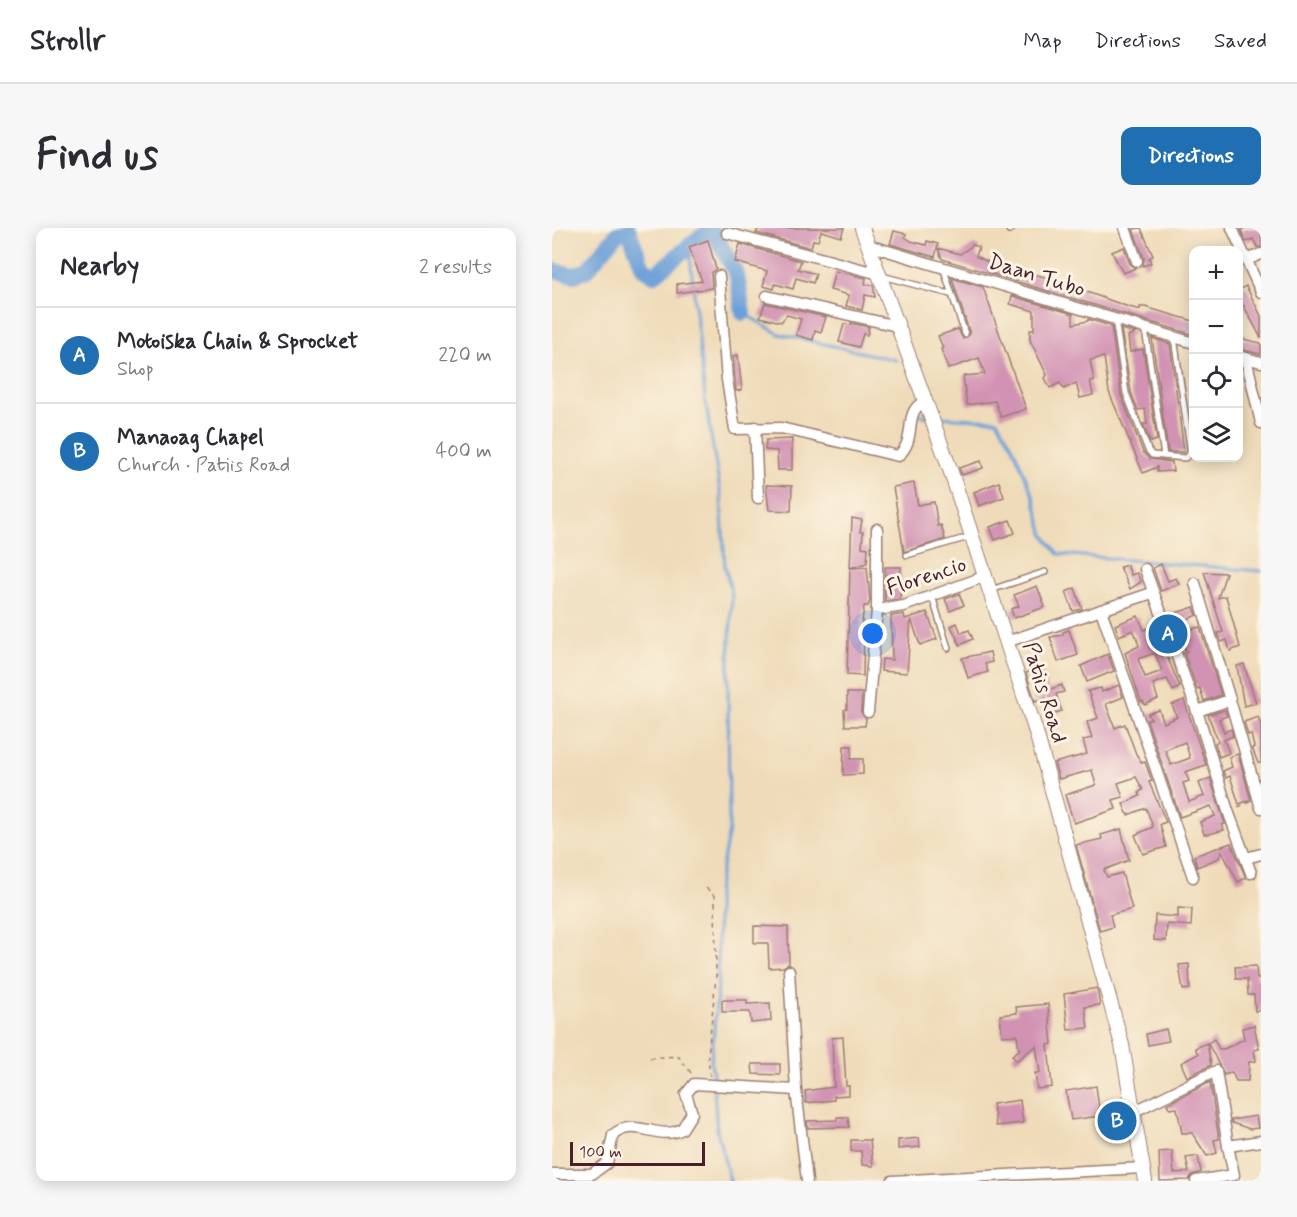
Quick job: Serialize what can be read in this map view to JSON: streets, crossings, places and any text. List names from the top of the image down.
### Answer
{
  "streets": {
    "street": ["Daan Tubo", "Florencio", "Patiis Road"]
  },
  "crossings": [
    ["Daan Tubo", "Patiis Road"],
    ["Florencio", "Patiis Road"]
  ],
  "scale_bar": "100 m",
  "page": {
    "header": "Strollr",
    "nav": ["Map", "Directions", "Saved"],
    "buttons": "Directions",
    "title": "Find us",
    "heading": ["Nearby", "2 results"],
    "map_buttons": ["+", "−"],
    "list": [
      {
        "mark": "A",
        "name": "Motoiska Chain & Sprocket",
        "note": "Shop",
        "value": "220 m"
      },
      {
        "mark": "B",
        "name": "Manaoag Chapel",
        "note": "Church · Patiis Road",
        "value": "400 m"
      }
    ],
    "pins": ["A", "B"],
    "scale": "100 m"
  }
}
